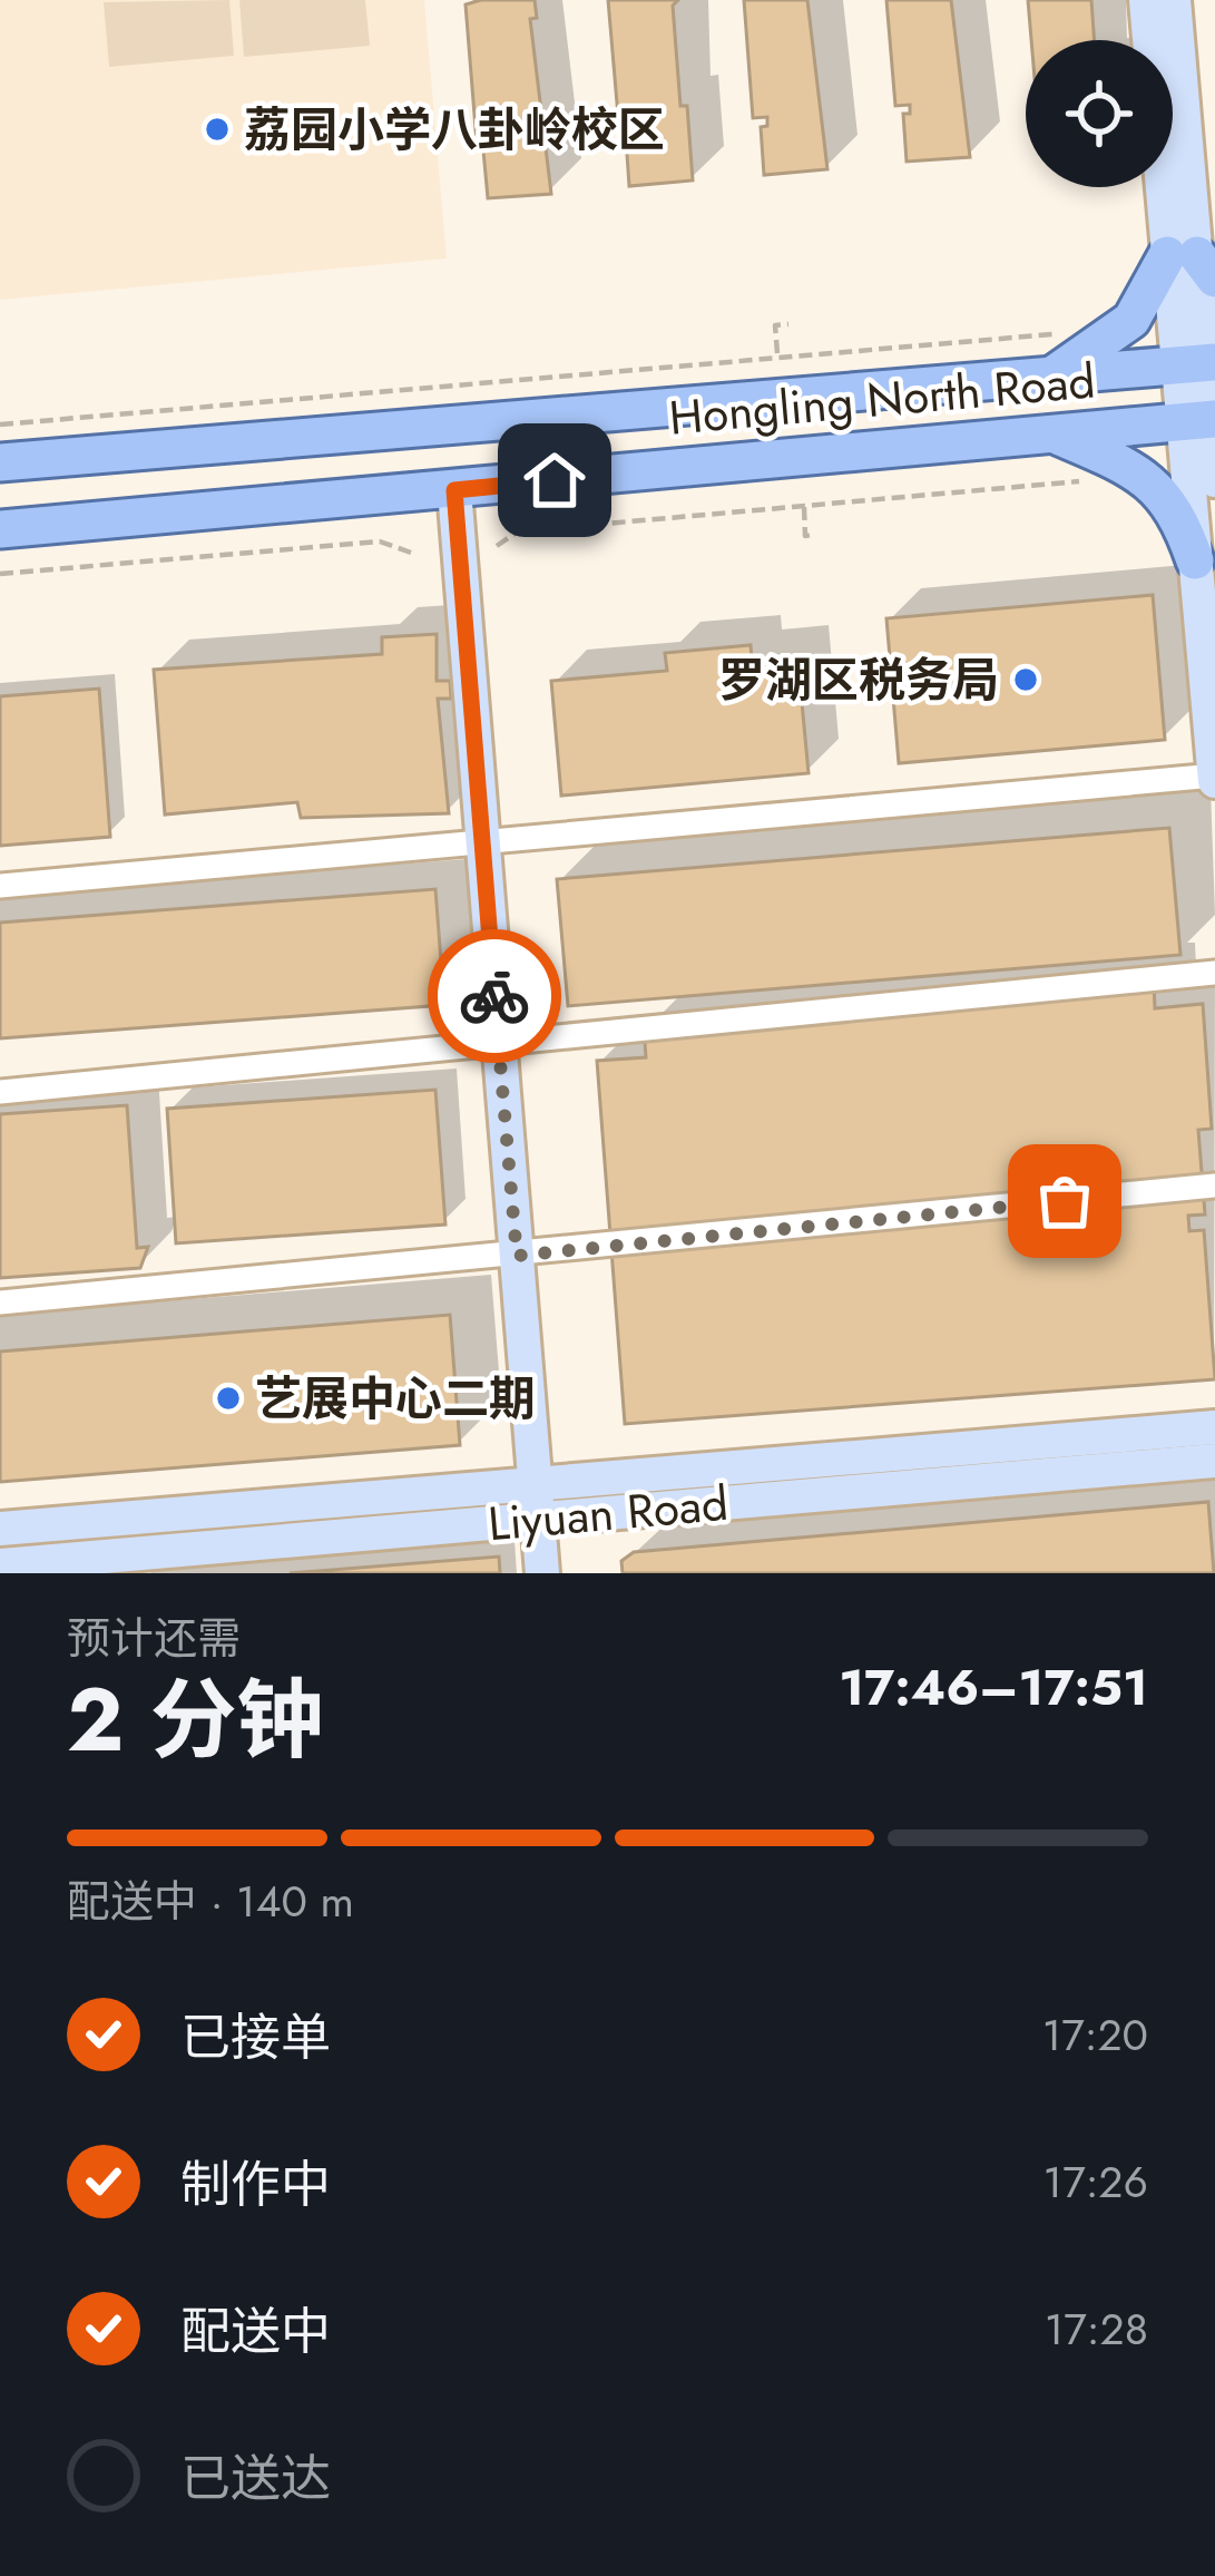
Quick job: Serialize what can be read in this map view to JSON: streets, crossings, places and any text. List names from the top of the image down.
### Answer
{
  "streets": {
    "main road": ["Hongling North Road"],
    "street": ["Liyuan Road"]
  },
  "places": ["荔园小学八卦岭校区", "罗湖区税务局", "艺展中心二期"],
  "page": {
    "heading": ["2 分钟", "预计还需", "17:46–17:51"],
    "bar": "配送中 · 140 m",
    "list": [
      ["已接单", "17:20"],
      ["制作中", "17:26"],
      ["配送中", "17:28"],
      "已送达"
    ]
  }
}
